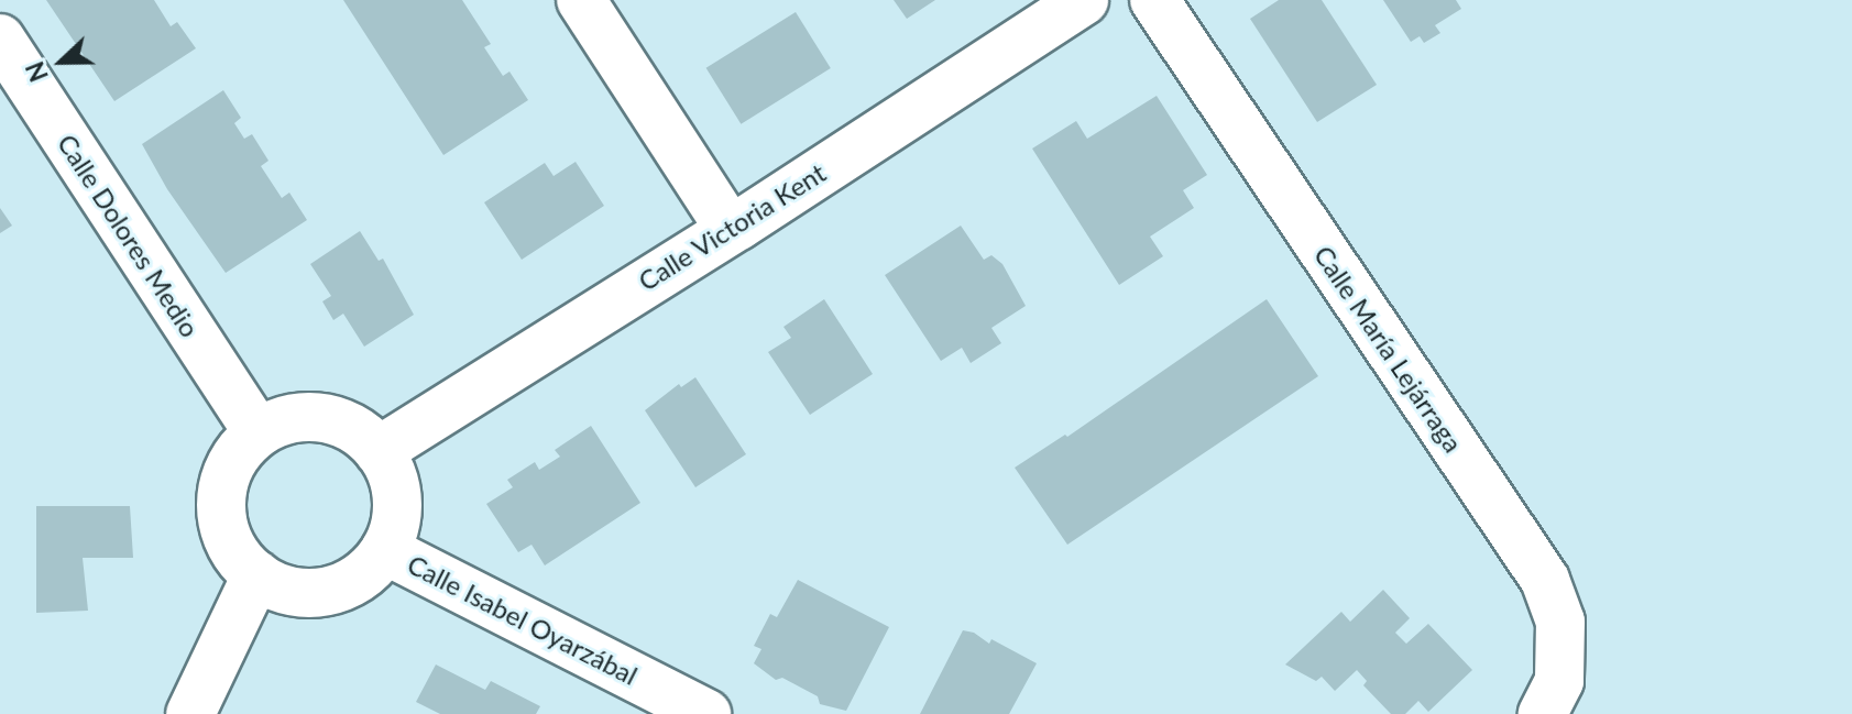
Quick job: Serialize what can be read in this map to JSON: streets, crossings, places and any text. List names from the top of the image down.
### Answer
{
  "streets": {
    "street": [
      "Calle Victoria Kent",
      "Calle Dolores Medio",
      "Calle María Lejárraga",
      "Calle Isabel Oyarzábal"
    ]
  },
  "crossings": [
    ["Calle Victoria Kent", "Calle Dolores Medio"],
    ["Calle Victoria Kent", "Calle Isabel Oyarzábal"],
    ["Calle Dolores Medio", "Calle Isabel Oyarzábal"]
  ],
  "north": "left"
}
